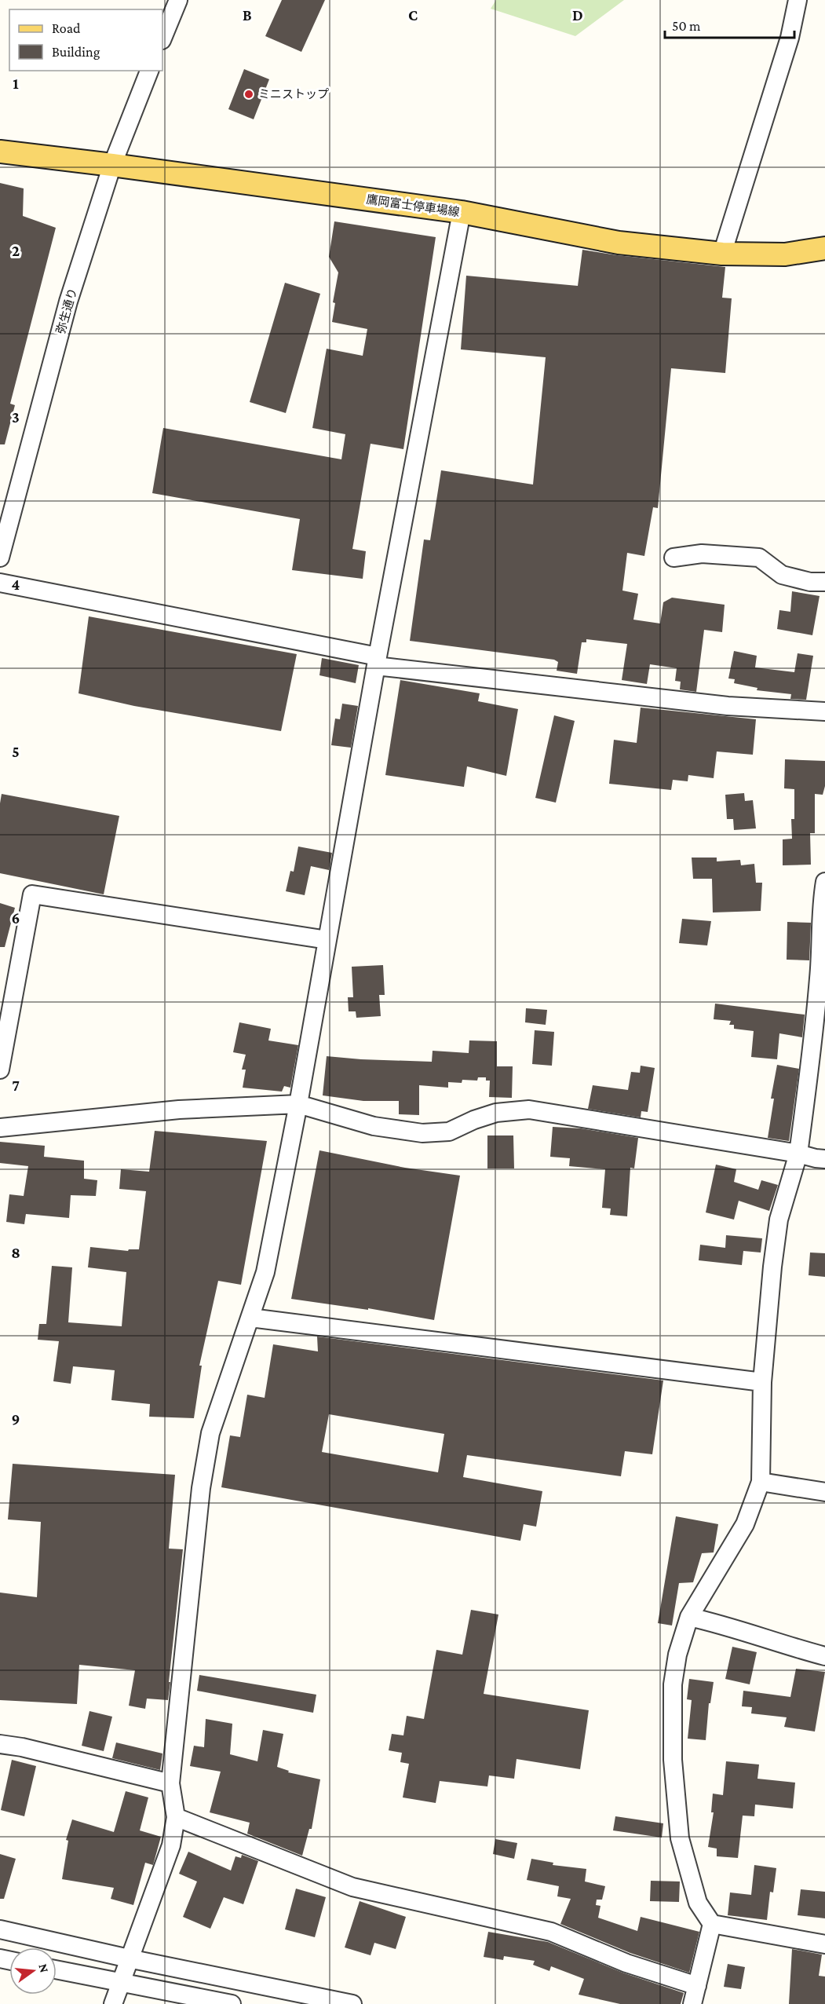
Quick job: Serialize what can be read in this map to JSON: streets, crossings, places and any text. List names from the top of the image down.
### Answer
{
  "streets": {
    "main road": ["鷹岡富士停車場線"],
    "street": ["弥生通り"]
  },
  "crossings": [
    ["鷹岡富士停車場線", "弥生通り"]
  ],
  "places": ["ミニストップ"],
  "legend": ["Road", "Building"],
  "scale_bar": "50 m",
  "north": "right",
  "grid": {
    "columns": ["B", "C", "D"],
    "rows": [
      "1",
      "2",
      "3",
      "4",
      "5",
      "6",
      "7",
      "8",
      "9"
    ]
  }
}
